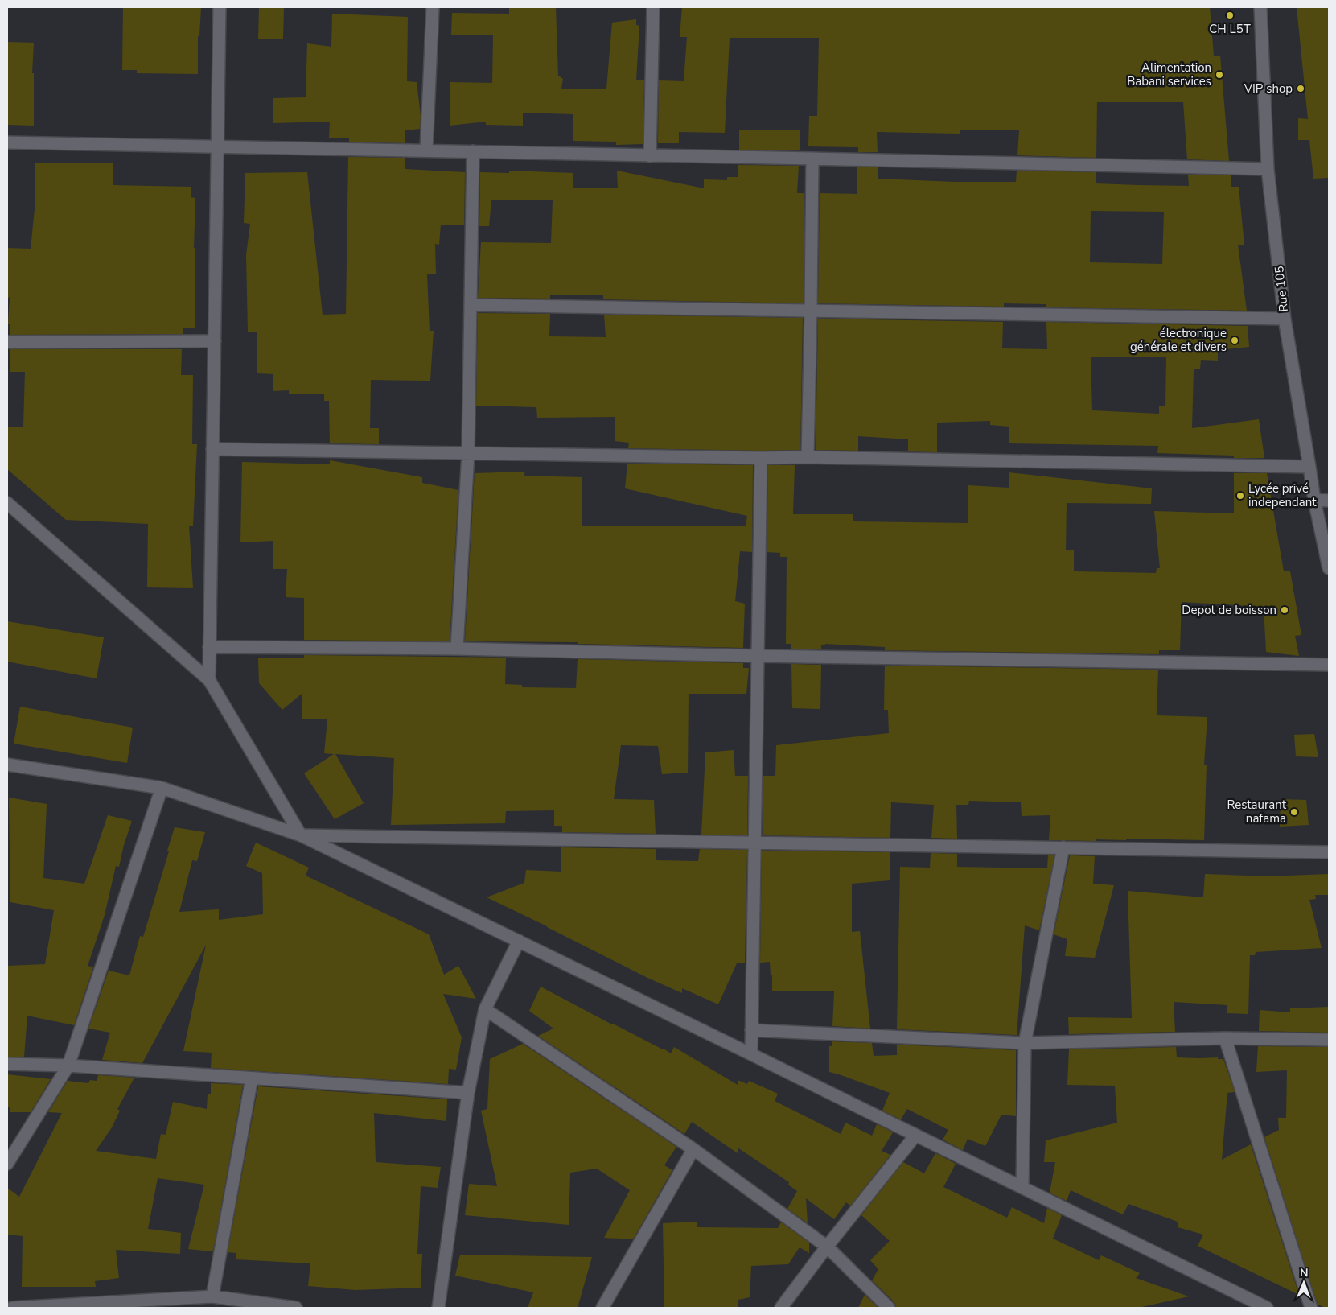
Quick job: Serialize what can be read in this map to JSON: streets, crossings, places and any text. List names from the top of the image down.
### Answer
{
  "streets": {
    "street": ["Rue 105"]
  },
  "places": [
    "CH L5T",
    "Alimentation Babani services",
    "VIP shop",
    "électronique générale et divers",
    "Lycée privé independant",
    "Depot de boisson",
    "Restaurant nafama"
  ],
  "north": "top"
}
